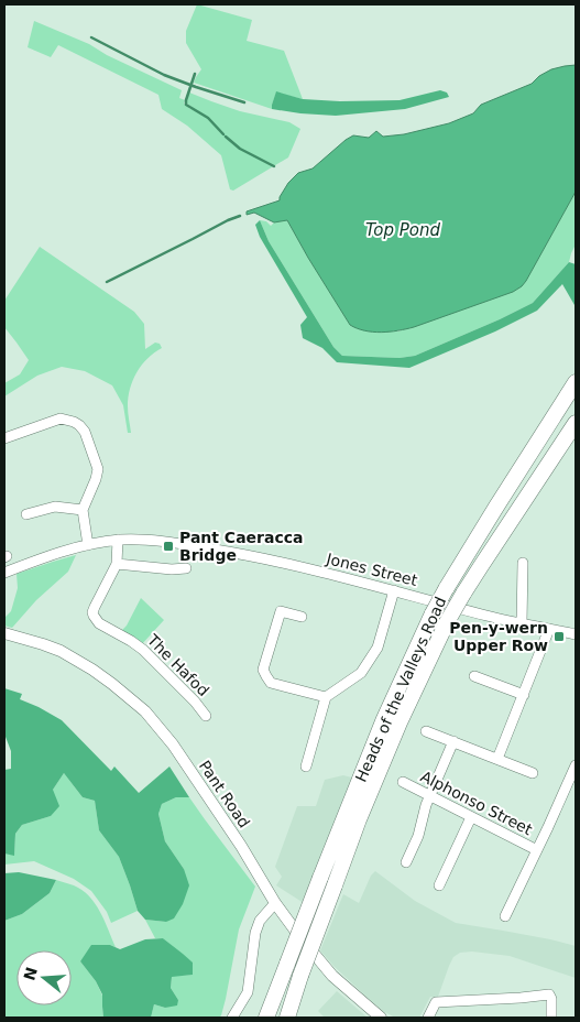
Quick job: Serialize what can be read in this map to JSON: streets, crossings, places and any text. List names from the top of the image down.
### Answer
{
  "streets": {
    "highway": ["Heads of the Valleys Road"],
    "street": [
      "Jones Street",
      "The Hafod",
      "Pant Road",
      "Alphonso Street"
    ]
  },
  "crossings": [
    ["Jones Street", "The Hafod"]
  ],
  "water": ["Top Pond"],
  "places": {
    "transit": ["Pant Caeracca Bridge", "Pen-y-wern Upper Row"]
  },
  "north": "left"
}
